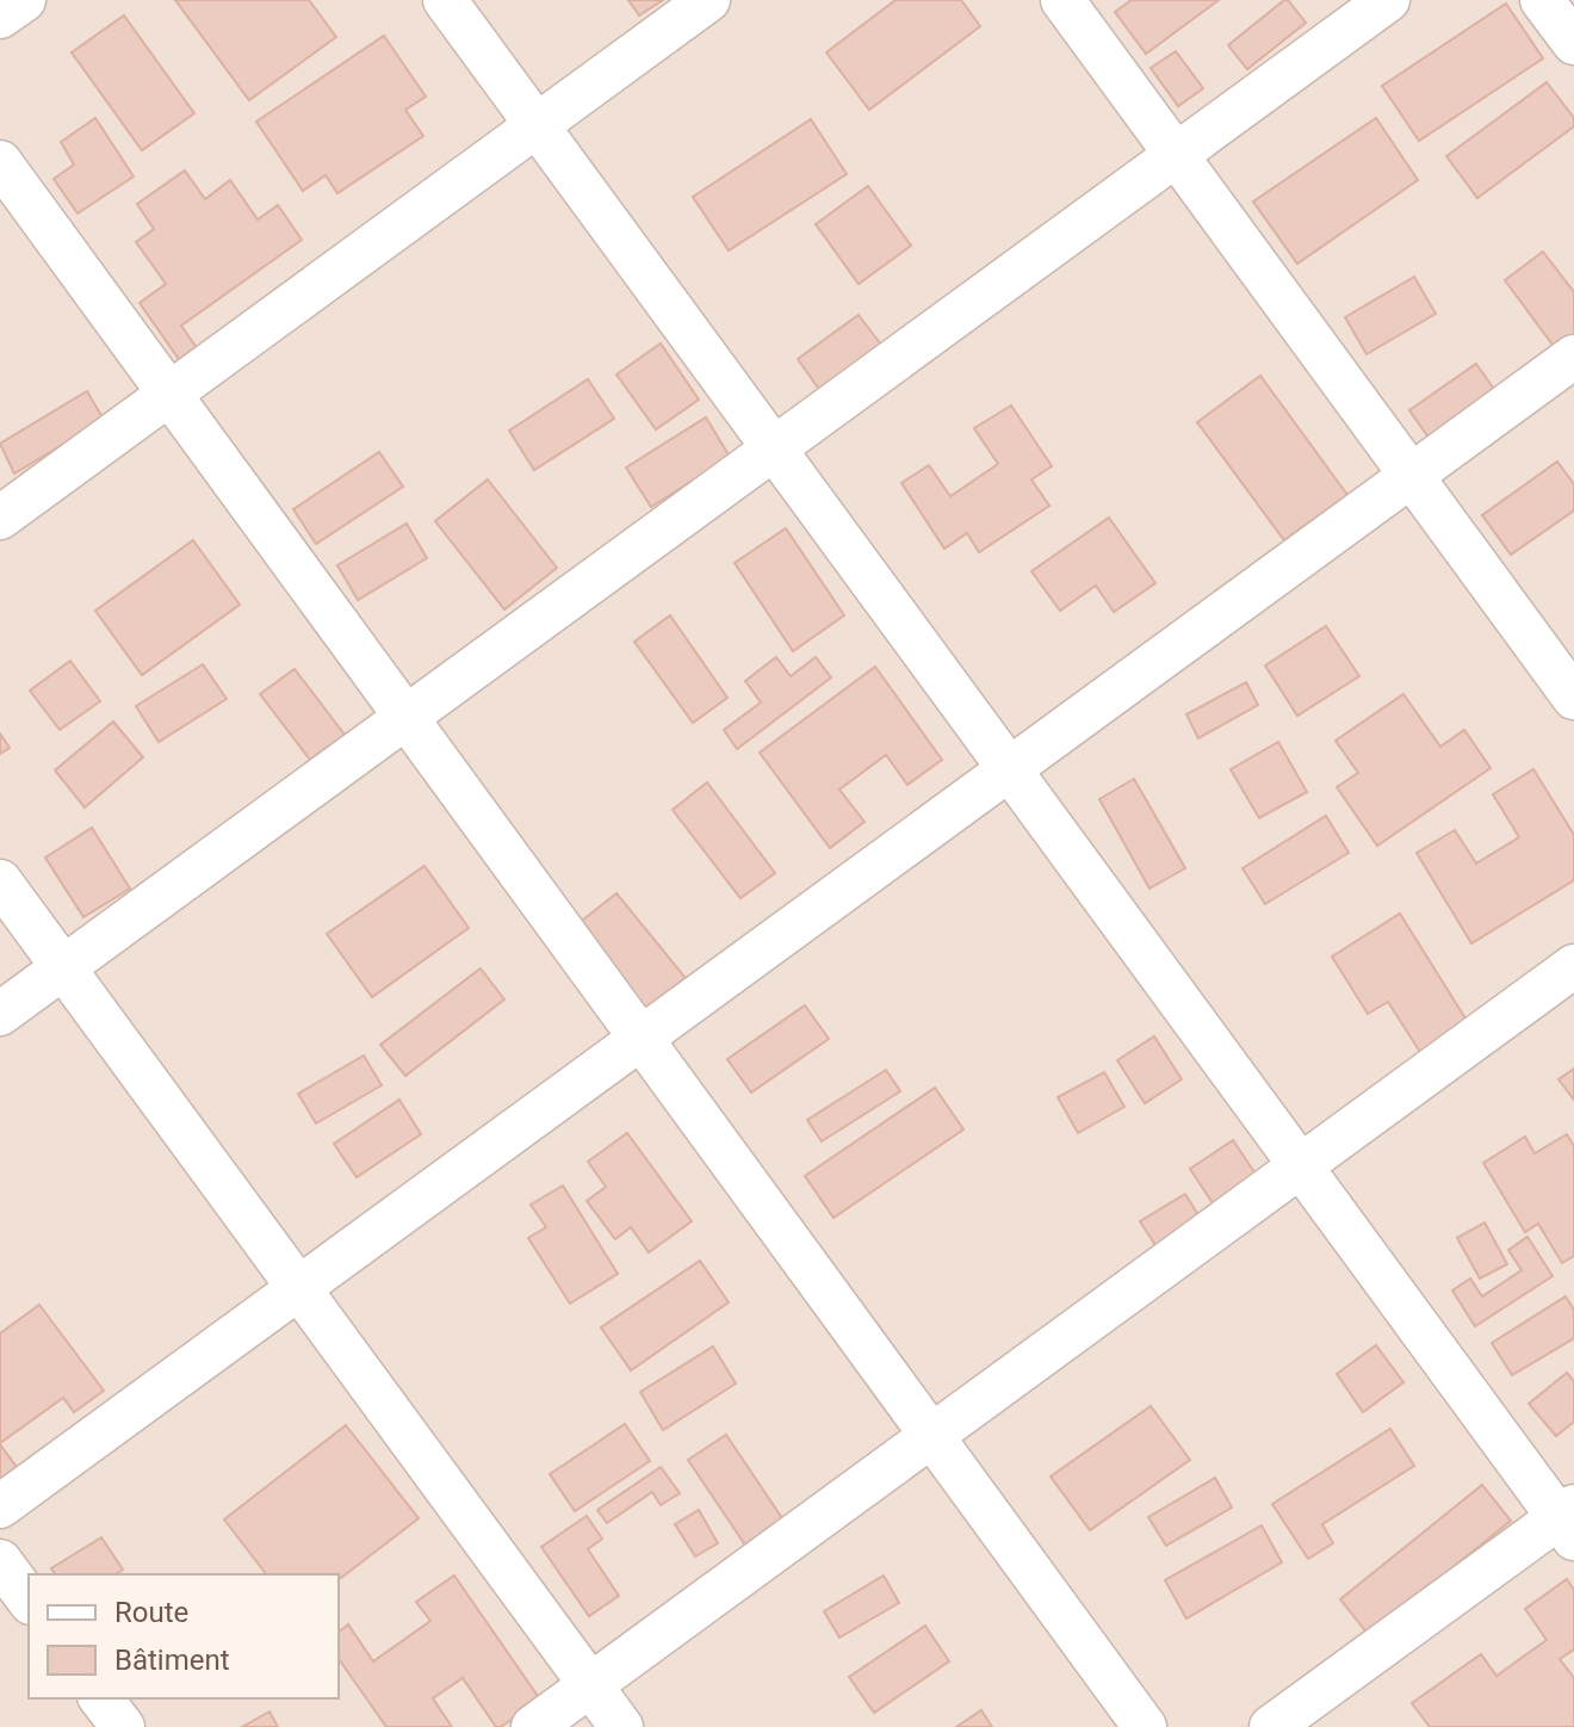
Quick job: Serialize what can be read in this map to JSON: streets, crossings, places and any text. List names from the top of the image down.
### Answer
{
  "legend": ["Route", "Bâtiment"]
}
